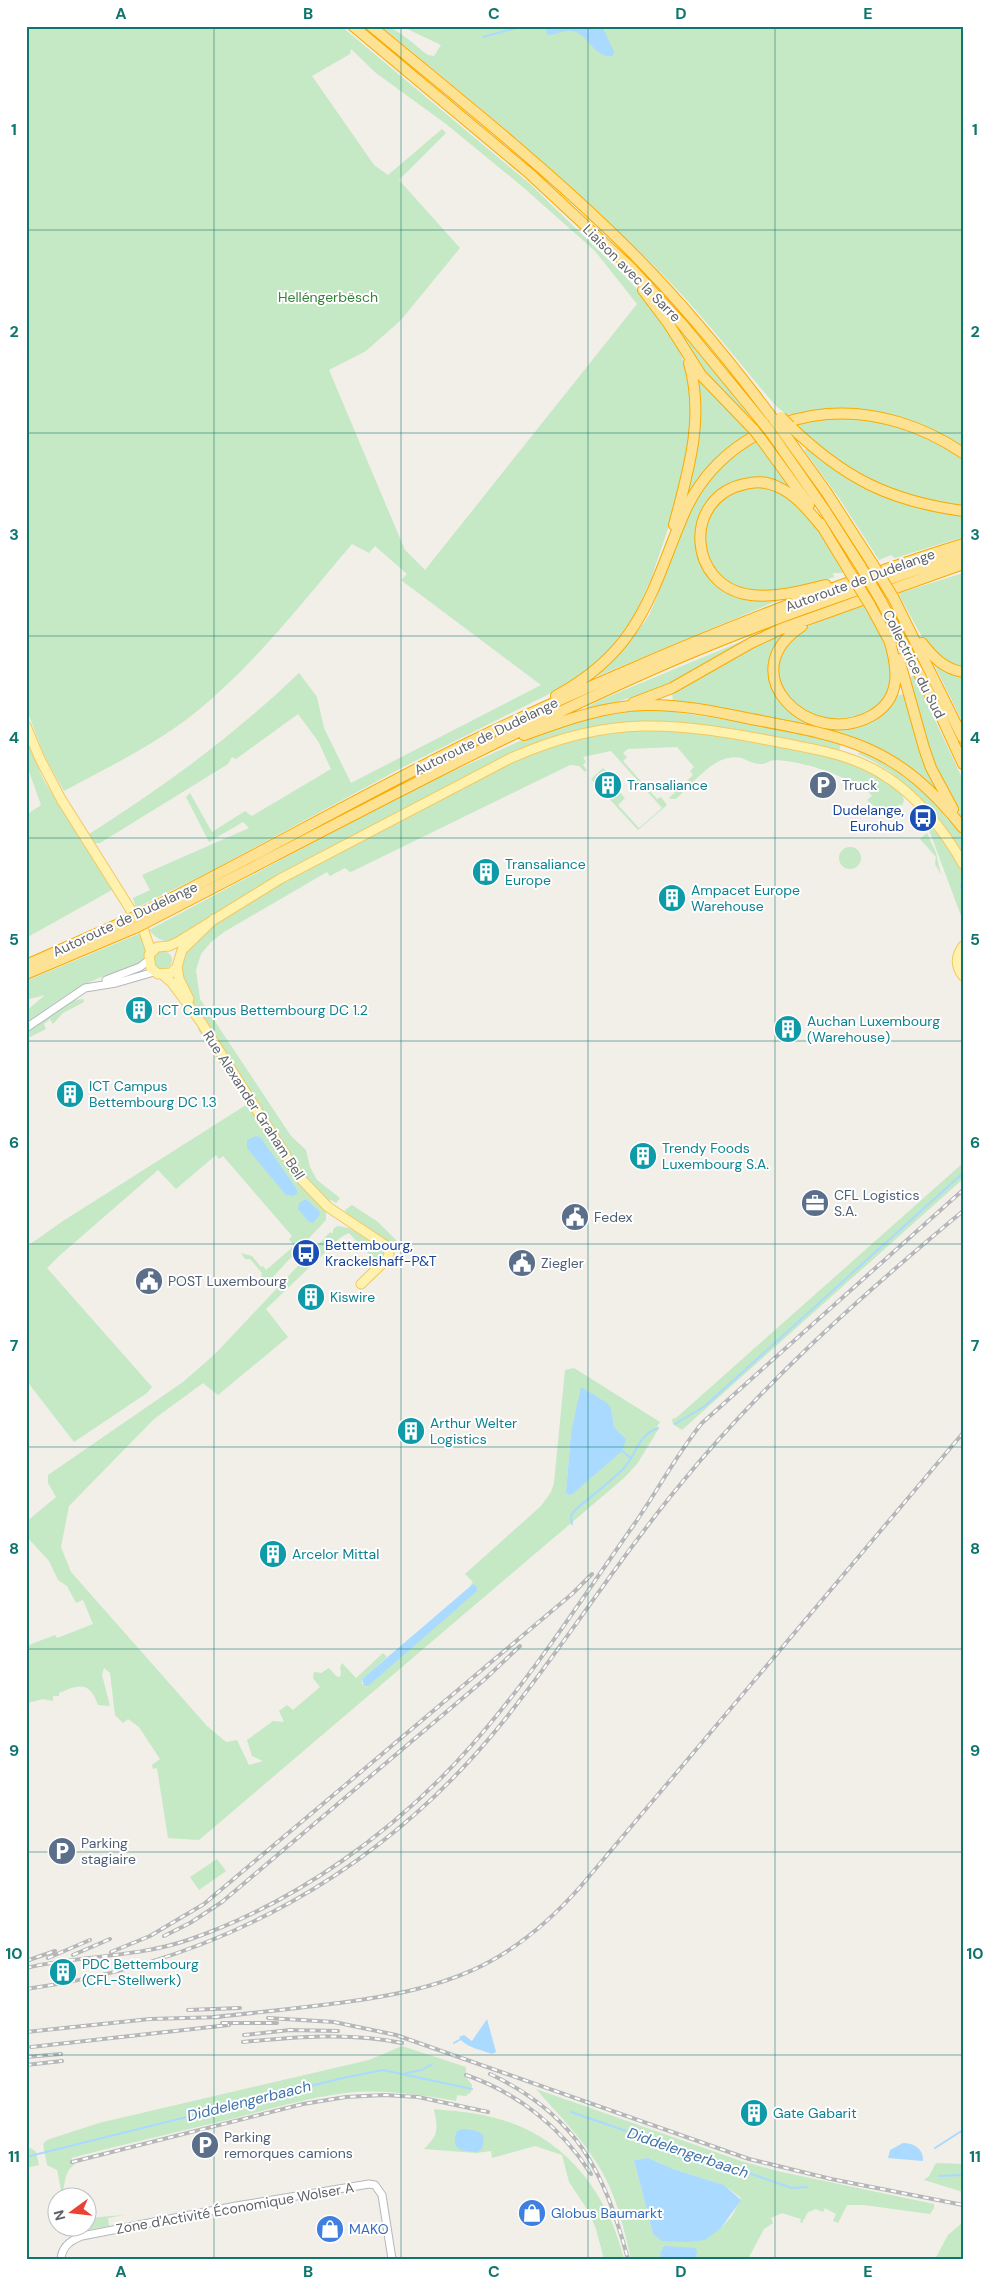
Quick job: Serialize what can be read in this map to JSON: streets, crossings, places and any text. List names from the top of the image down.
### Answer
{
  "streets": {
    "highway": ["Liaison avec la Sarre", "Autoroute de Dudelange", "Collectrice du Sud"],
    "main road": ["Rue Alexander Graham Bell"],
    "street": ["Zone d'Activité Économique Wolser A"]
  },
  "crossings": [
    ["Liaison avec la Sarre", "Collectrice du Sud"]
  ],
  "water": ["Diddelengerbaach"],
  "parks": ["Helléngerbësch"],
  "places": {
    "building": [
      "Transaliance",
      "Transaliance Europe",
      "Ampacet Europe Warehouse",
      "ICT Campus Bettembourg DC 1.2",
      "Auchan Luxembourg (Warehouse)",
      "ICT Campus Bettembourg DC 1.3",
      "Trendy Foods Luxembourg S.A.",
      "Kiswire",
      "Arthur Welter Logistics",
      "Arcelor Mittal",
      "PDC Bettembourg (CFL-Stellwerk)",
      "Gate Gabarit"
    ],
    "parking": ["Truck", "Parking stagiaire", "Parking remorques camions"],
    "bus stop": ["Dudelange, Eurohub", "Bettembourg, Krackelshaff-P&T"],
    "office": ["CFL Logistics S.A."],
    "public building": ["Fedex", "Ziegler", "POST Luxembourg"],
    "shop": ["Globus Baumarkt", "MAKO"]
  },
  "north": "left",
  "grid": {
    "columns": [
      "A",
      "B",
      "C",
      "D",
      "E"
    ],
    "rows": [
      "1",
      "2",
      "3",
      "4",
      "5",
      "6",
      "7",
      "8",
      "9",
      "10",
      "11"
    ]
  }
}
